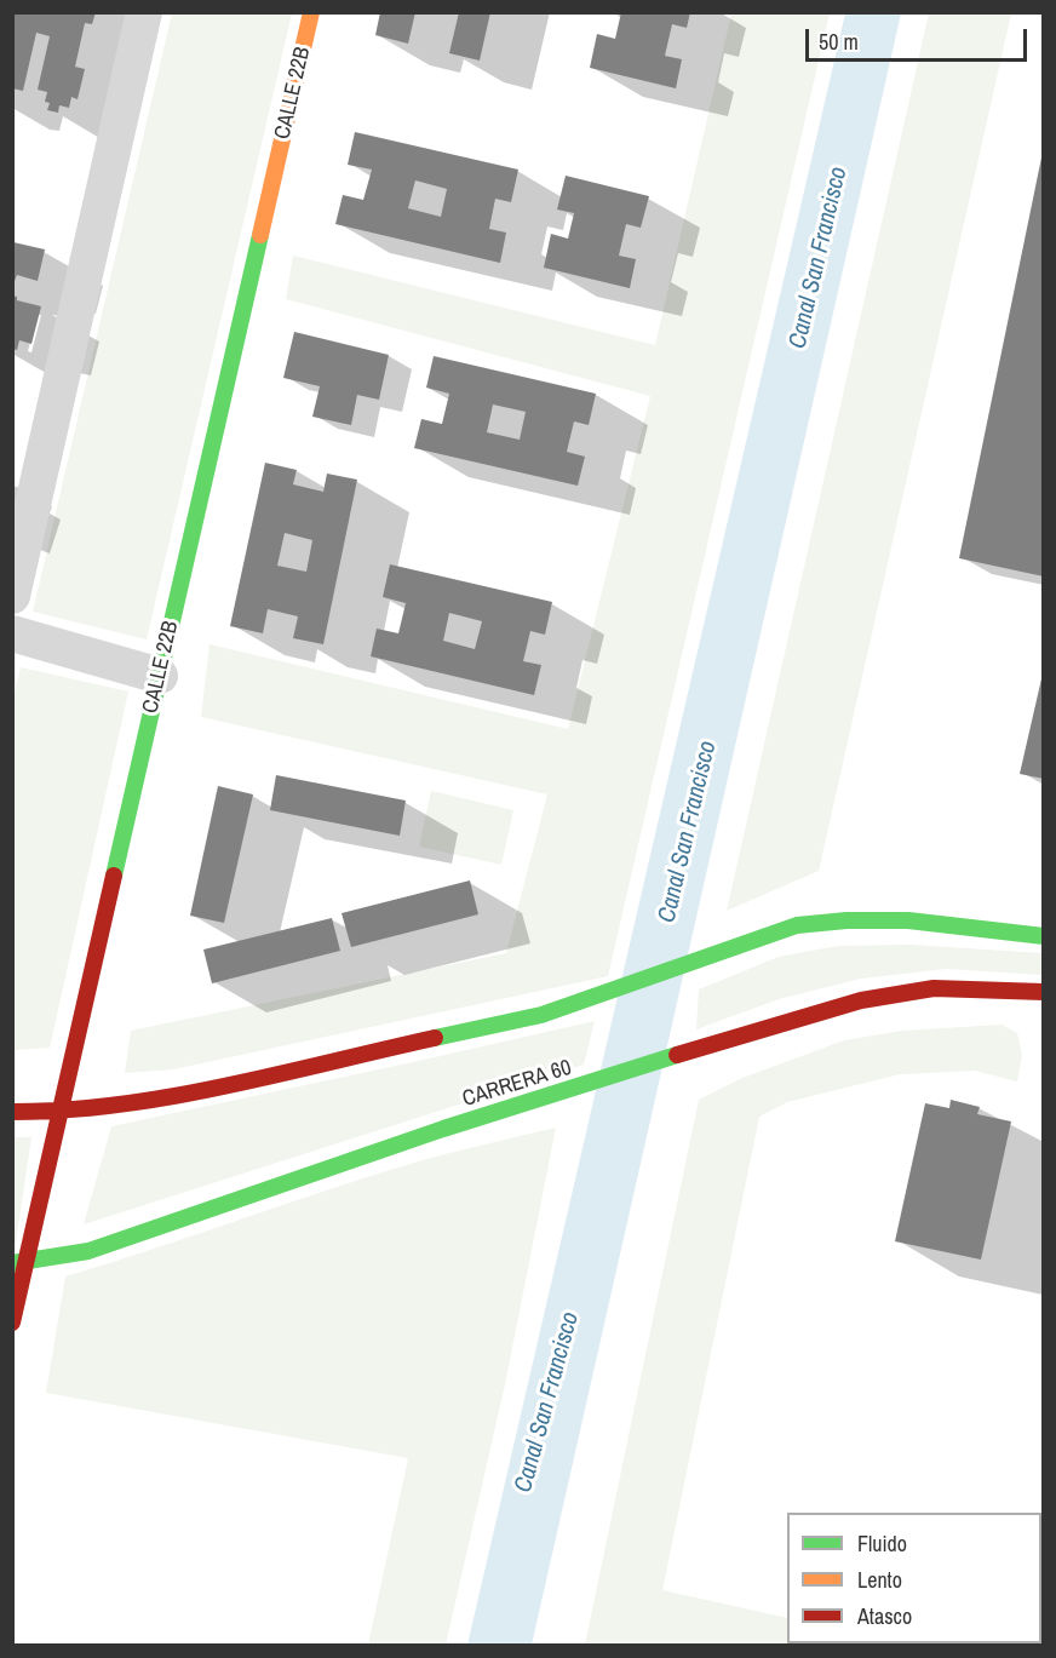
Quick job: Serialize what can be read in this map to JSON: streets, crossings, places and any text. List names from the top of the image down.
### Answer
{
  "streets": {
    "street": ["CALLE 22B", "CARRERA 60"]
  },
  "crossings": [
    ["CALLE 22B", "CARRERA 60"]
  ],
  "water": ["Canal San Francisco"],
  "legend": ["Fluido", "Lento", "Atasco"],
  "scale_bar": "50 m"
}
